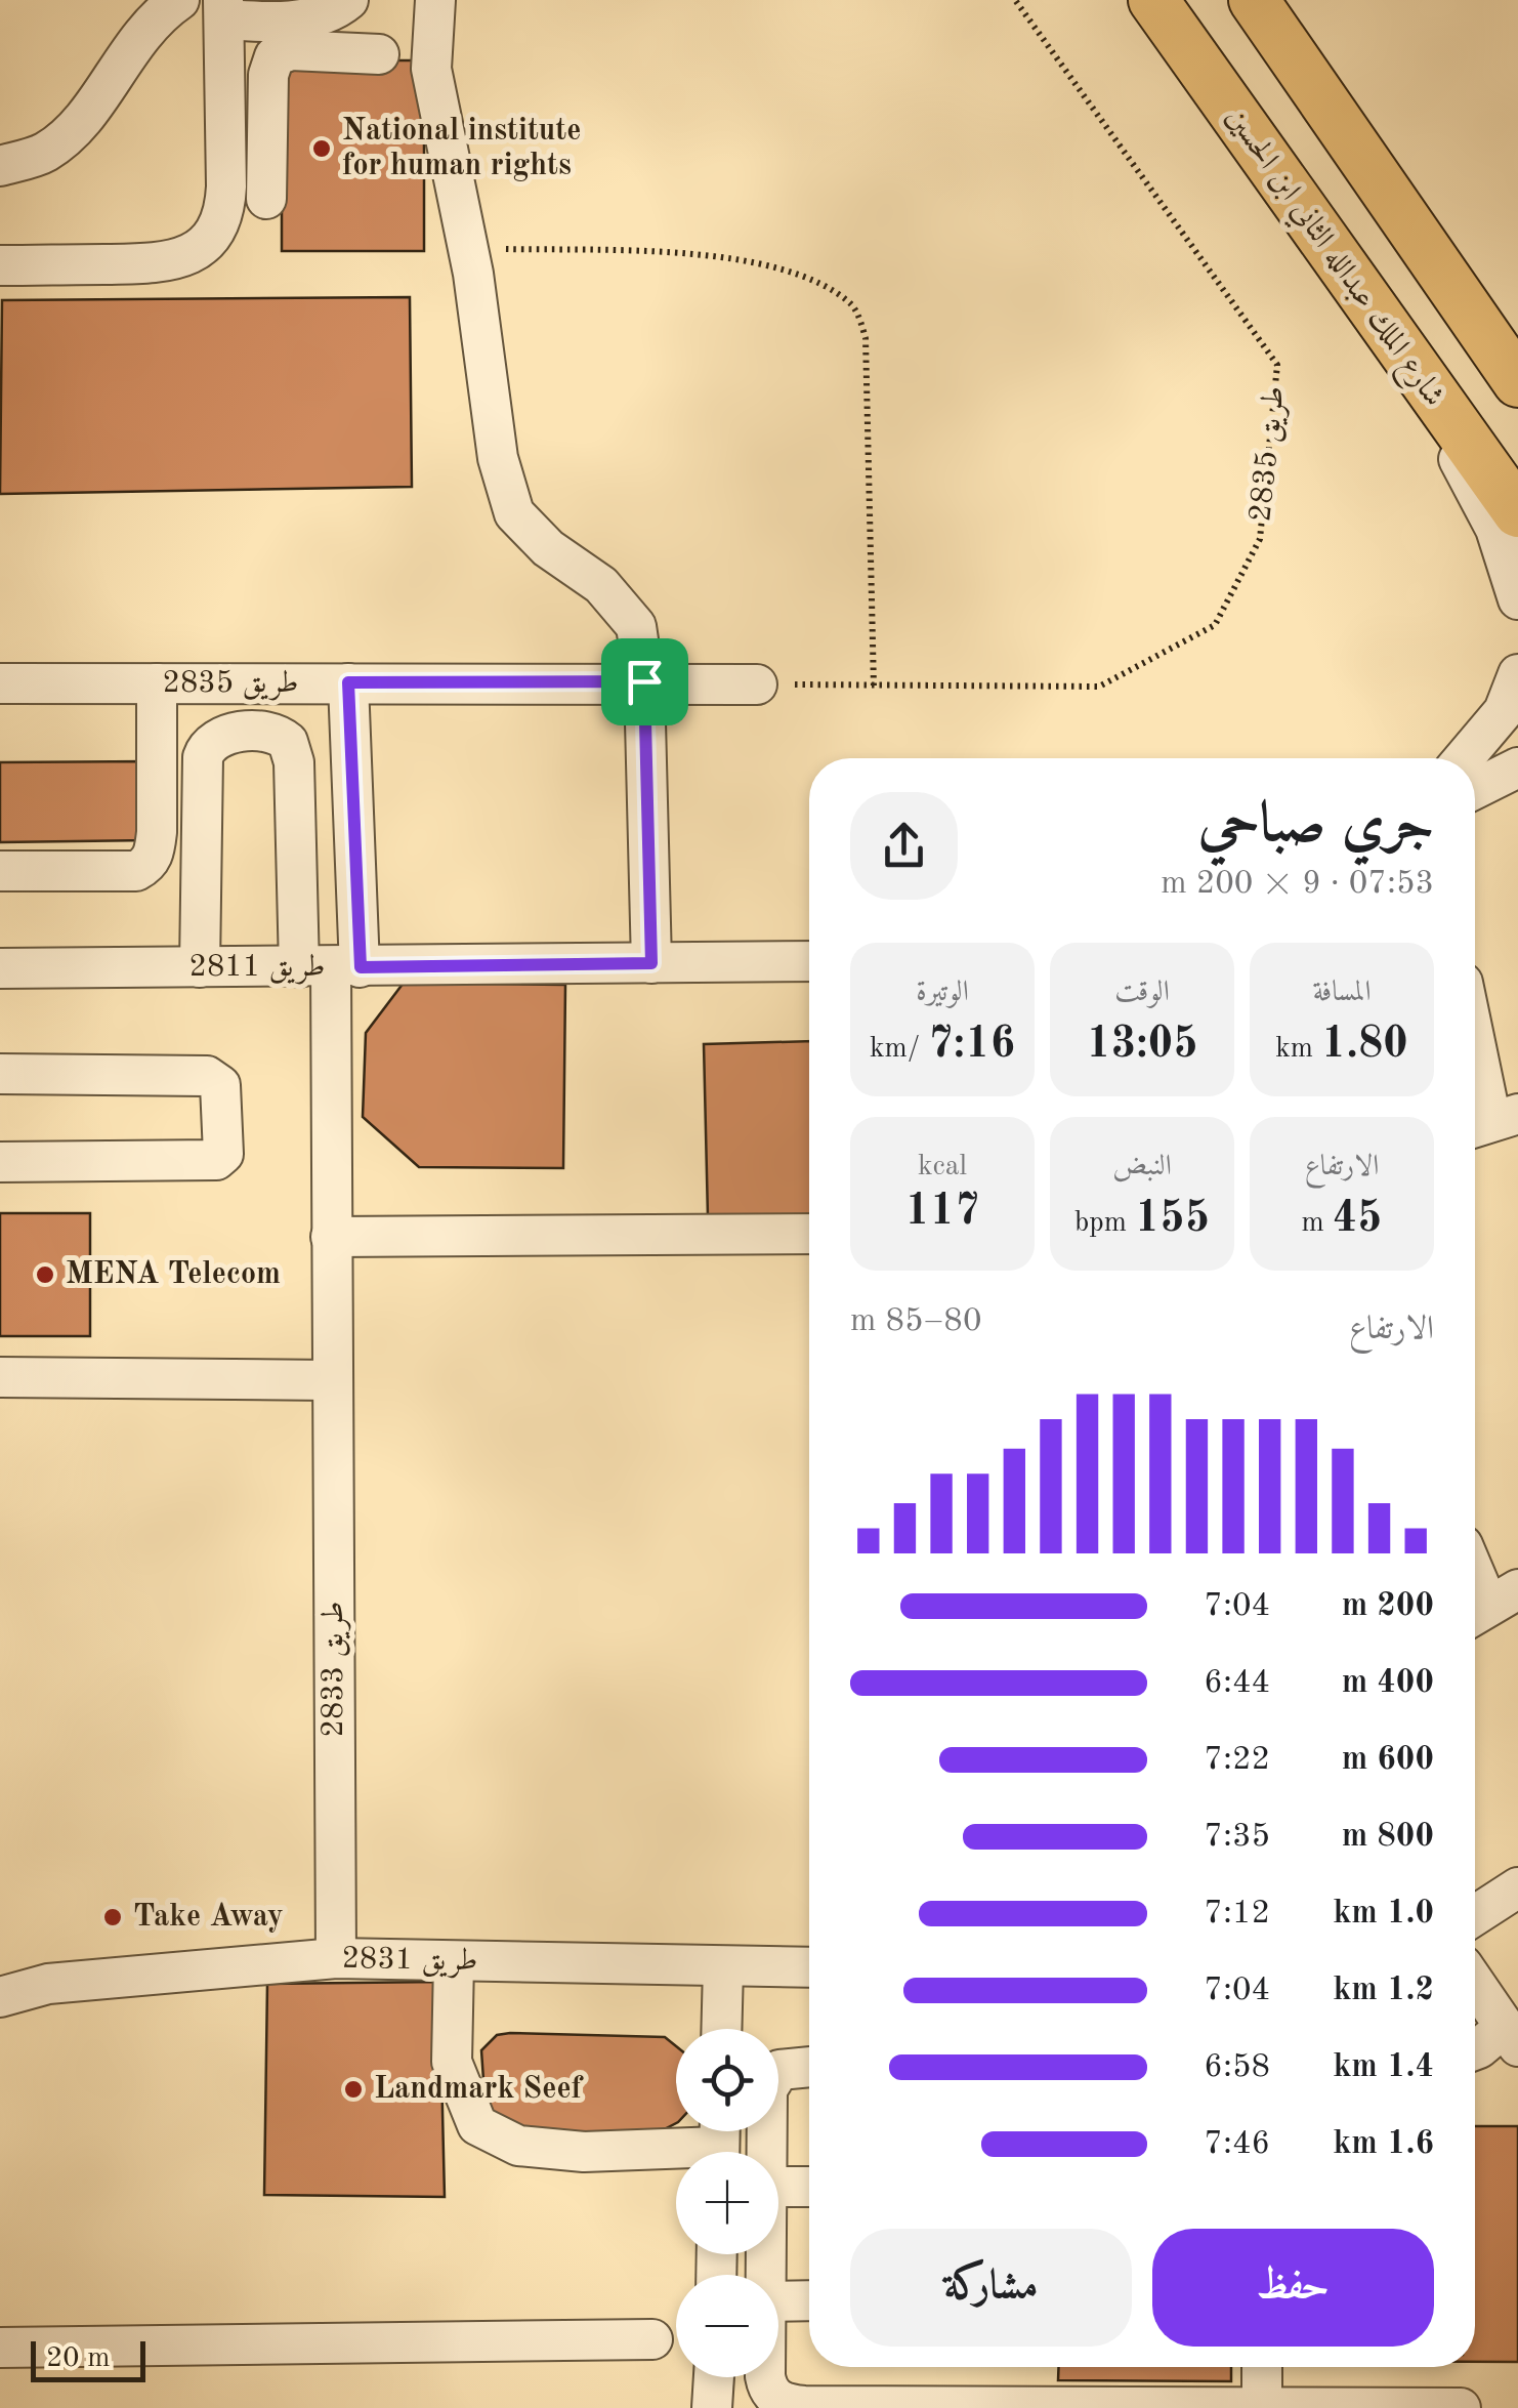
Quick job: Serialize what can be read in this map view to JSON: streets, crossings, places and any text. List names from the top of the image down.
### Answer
{
  "streets": {
    "main road": ["شارع الملك عبدالله الثاني ابن الحسين"],
    "street": [
      "طريق 2835",
      "طريق 2811",
      "طريق 2833",
      "طريق 2831"
    ]
  },
  "crossings": [
    ["طريق 2811", "طريق 2833"],
    ["طريق 2833", "طريق 2831"]
  ],
  "places": [
    "National institute for human rights",
    "MENA Telecom",
    "Take Away",
    "Landmark Seef"
  ],
  "scale_bar": "20 m",
  "page": {
    "heading": ["جري صباحي", "07:53 · 9 × 200 m"],
    "stats": [
      ["المسافة", "1.80 km"],
      ["الوقت", "13:05"],
      ["الوتيرة", "7:16 /km"],
      ["الارتفاع", "45 m"],
      ["النبض", "155 bpm"],
      ["kcal", "117"]
    ],
    "chart": ["الارتفاع", "80–85 m"],
    "list": [
      {
        "name": "200 m",
        "note": "7:04"
      },
      {
        "name": "400 m",
        "note": "6:44"
      },
      {
        "name": "600 m",
        "note": "7:22"
      },
      {
        "name": "800 m",
        "note": "7:35"
      },
      {
        "name": "1.0 km",
        "note": "7:12"
      },
      {
        "name": "1.2 km",
        "note": "7:04"
      },
      {
        "name": "1.4 km",
        "note": "6:58"
      },
      {
        "name": "1.6 km",
        "note": "7:46"
      }
    ],
    "map_buttons": ["+", "−"],
    "buttons": ["حفظ", "مشاركة"],
    "scale": "20 m"
  }
}
